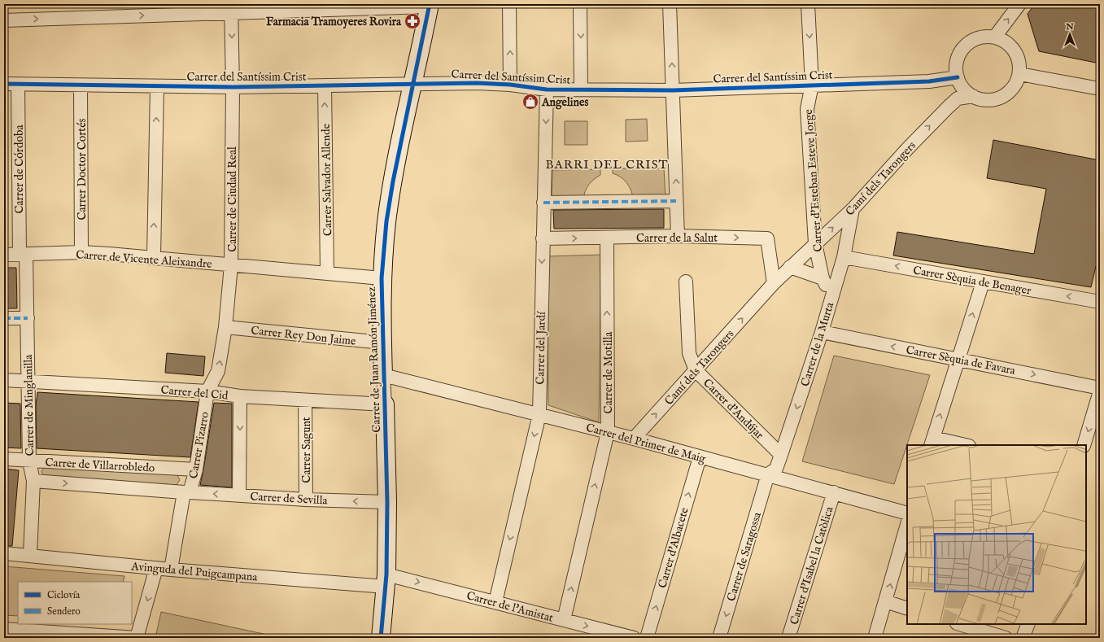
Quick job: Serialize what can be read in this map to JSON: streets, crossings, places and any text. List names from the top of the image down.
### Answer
{
  "streets": {
    "street": [
      "Carrer del Santíssim Crist",
      "Carrer de Córdoba",
      "Carrer Doctor Cortés",
      "Camí dels Tarongers",
      "Carrer Salvador Allende",
      "Carrer d'Esteban Esteve Jorge",
      "Carrer de Ciudad Real",
      "Carrer de la Salut",
      "Carrer de Vicente Aleixandre",
      "Carrer Sèquia de Benager",
      "Carrer Rey Don Jaime",
      "Carrer de la Murta",
      "Carrer del Jardí",
      "Carrer de Juan Ramón Jiménez",
      "Carrer Sèquia de Favara",
      "Carrer de Motilla",
      "Carrer del Cid",
      "Carrer de Minglanilla",
      "Carrer d'Andújar",
      "Carrer del Primer de Maig",
      "Carrer Pizarro",
      "Carrer Sagunt",
      "Carrer de Villarrobledo",
      "Carrer de Sevilla",
      "Carrer d'Albacete",
      "Carrer de Saragossa",
      "Carrer d'Isabel la Catòlica",
      "Avinguda del Puigcampana",
      "Carrer de l'Amistat"
    ]
  },
  "crossings": [
    ["Carrer del Santíssim Crist", "Carrer de Córdoba"],
    ["Carrer del Santíssim Crist", "Carrer Doctor Cortés"],
    ["Carrer del Santíssim Crist", "Camí dels Tarongers"],
    ["Carrer del Santíssim Crist", "Carrer Salvador Allende"],
    ["Carrer del Santíssim Crist", "Carrer d'Esteban Esteve Jorge"],
    ["Carrer del Santíssim Crist", "Carrer de Ciudad Real"],
    ["Carrer del Santíssim Crist", "Carrer del Jardí"],
    ["Carrer del Santíssim Crist", "Carrer de Juan Ramón Jiménez"],
    ["Carrer de Córdoba", "Carrer de Vicente Aleixandre"],
    ["Carrer de Córdoba", "Carrer de Minglanilla"],
    ["Carrer Doctor Cortés", "Carrer de Vicente Aleixandre"],
    ["Camí dels Tarongers", "Carrer d'Esteban Esteve Jorge"],
    ["Camí dels Tarongers", "Carrer de la Salut"],
    ["Camí dels Tarongers", "Carrer de la Murta"],
    ["Camí dels Tarongers", "Carrer d'Andújar"],
    ["Camí dels Tarongers", "Carrer del Primer de Maig"],
    ["Carrer Salvador Allende", "Carrer de Vicente Aleixandre"],
    ["Carrer de Ciudad Real", "Carrer de Vicente Aleixandre"],
    ["Carrer de Ciudad Real", "Carrer Rey Don Jaime"],
    ["Carrer de Ciudad Real", "Carrer del Cid"],
    ["Carrer de Ciudad Real", "Carrer Pizarro"],
    ["Carrer de la Salut", "Carrer del Jardí"],
    ["Carrer de la Salut", "Carrer de Motilla"],
    ["Carrer de Vicente Aleixandre", "Carrer de Juan Ramón Jiménez"],
    ["Carrer de Vicente Aleixandre", "Carrer de Minglanilla"],
    ["Carrer Sèquia de Benager", "Carrer de la Murta"],
    ["Carrer Rey Don Jaime", "Carrer de Juan Ramón Jiménez"],
    ["Carrer de la Murta", "Carrer Sèquia de Favara"],
    ["Carrer de la Murta", "Carrer d'Andújar"],
    ["Carrer de la Murta", "Carrer del Primer de Maig"],
    ["Carrer de la Murta", "Carrer de Saragossa"],
    ["Carrer del Jardí", "Carrer del Primer de Maig"],
    ["Carrer del Jardí", "Carrer de l'Amistat"],
    ["Carrer de Juan Ramón Jiménez", "Carrer del Cid"],
    ["Carrer de Juan Ramón Jiménez", "Carrer del Primer de Maig"],
    ["Carrer de Juan Ramón Jiménez", "Carrer de Sevilla"],
    ["Carrer de Juan Ramón Jiménez", "Avinguda del Puigcampana"],
    ["Carrer de Juan Ramón Jiménez", "Carrer de l'Amistat"],
    ["Carrer de Motilla", "Carrer del Primer de Maig"],
    ["Carrer de Motilla", "Carrer de l'Amistat"],
    ["Carrer del Cid", "Carrer de Minglanilla"],
    ["Carrer del Cid", "Carrer Pizarro"],
    ["Carrer del Cid", "Carrer Sagunt"],
    ["Carrer de Minglanilla", "Carrer de Villarrobledo"],
    ["Carrer de Minglanilla", "Avinguda del Puigcampana"],
    ["Carrer del Primer de Maig", "Carrer d'Albacete"],
    ["Carrer del Primer de Maig", "Carrer de Saragossa"],
    ["Carrer del Primer de Maig", "Carrer d'Isabel la Catòlica"],
    ["Carrer Pizarro", "Carrer de Villarrobledo"],
    ["Carrer Pizarro", "Carrer de Sevilla"],
    ["Carrer Pizarro", "Avinguda del Puigcampana"],
    ["Carrer Sagunt", "Carrer de Sevilla"],
    ["Carrer de Villarrobledo", "Carrer de Sevilla"],
    ["Avinguda del Puigcampana", "Carrer de l'Amistat"]
  ],
  "one_way": [
    "Camí dels Tarongers",
    "Carrer Salvador Allende",
    "Carrer Sèquia de Benager",
    "Carrer de la Murta",
    "Carrer del Jardí",
    "Carrer de Motilla",
    "Carrer de Sevilla",
    "Carrer d'Albacete",
    "Carrer de Saragossa",
    "Carrer de l'Amistat"
  ],
  "districts": ["BARRI DEL CRIST"],
  "places": {
    "pharmacy": ["Farmacia Tramoyeres Rovira"],
    "shop": ["Angelines"]
  },
  "legend": ["Ciclovía", "Sendero"],
  "north": "top"
}
